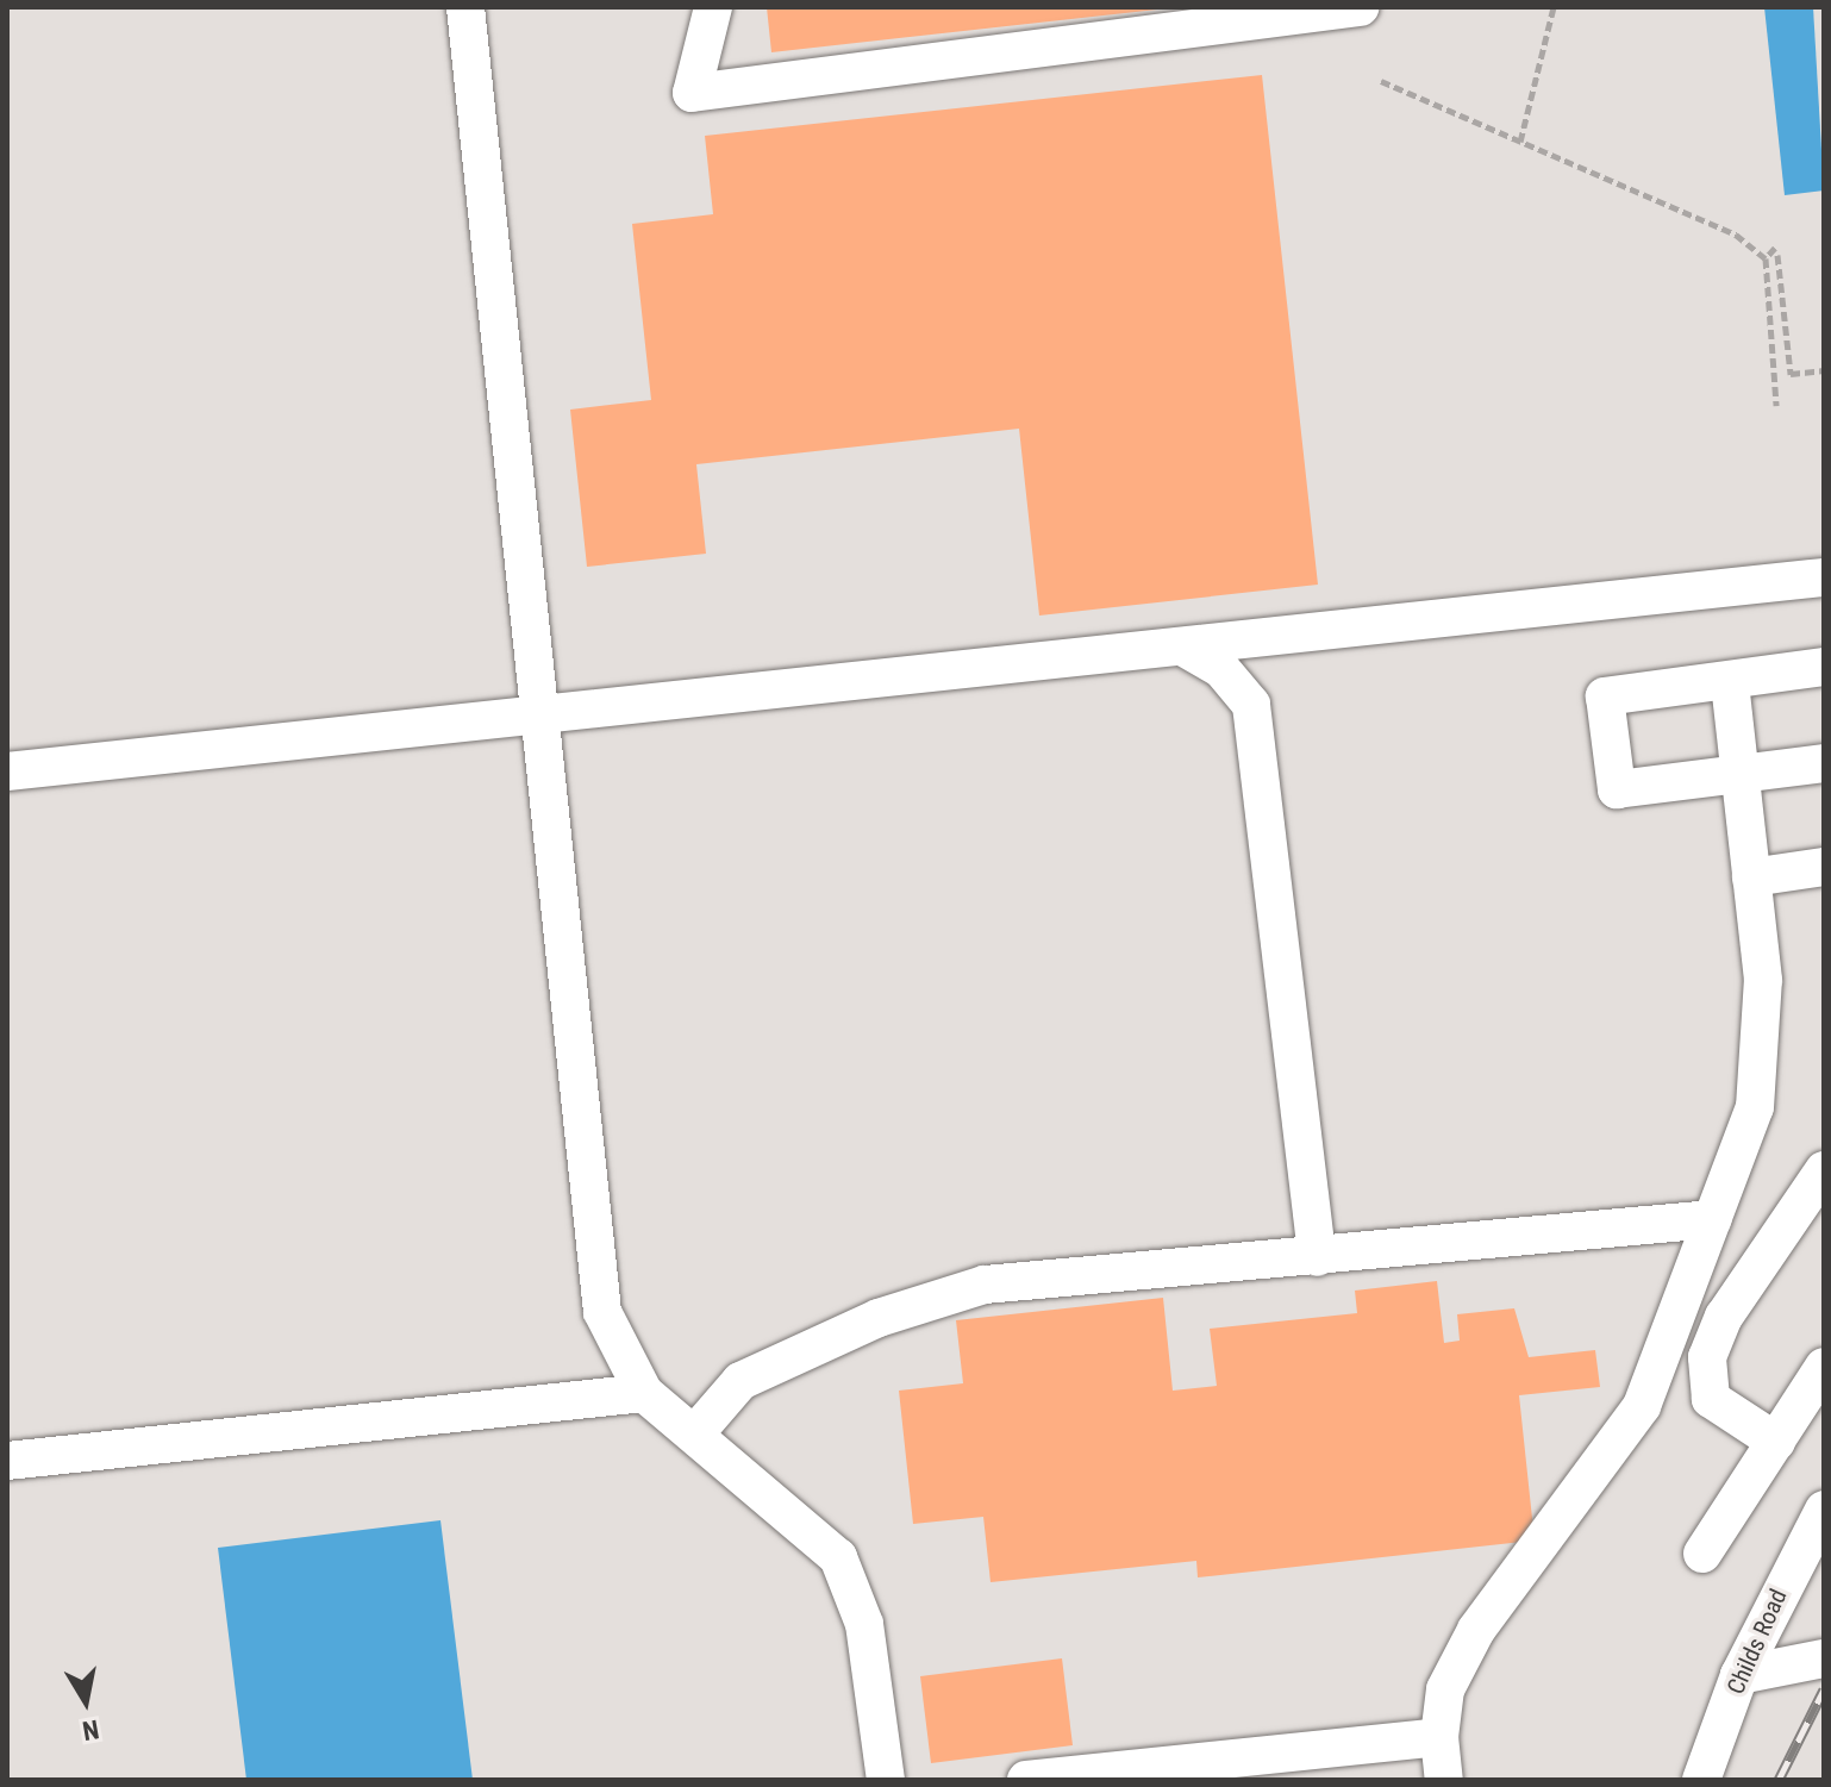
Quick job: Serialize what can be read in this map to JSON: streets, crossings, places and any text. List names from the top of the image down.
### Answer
{
  "streets": {
    "street": ["Childs Road"]
  },
  "north": "bottom"
}
